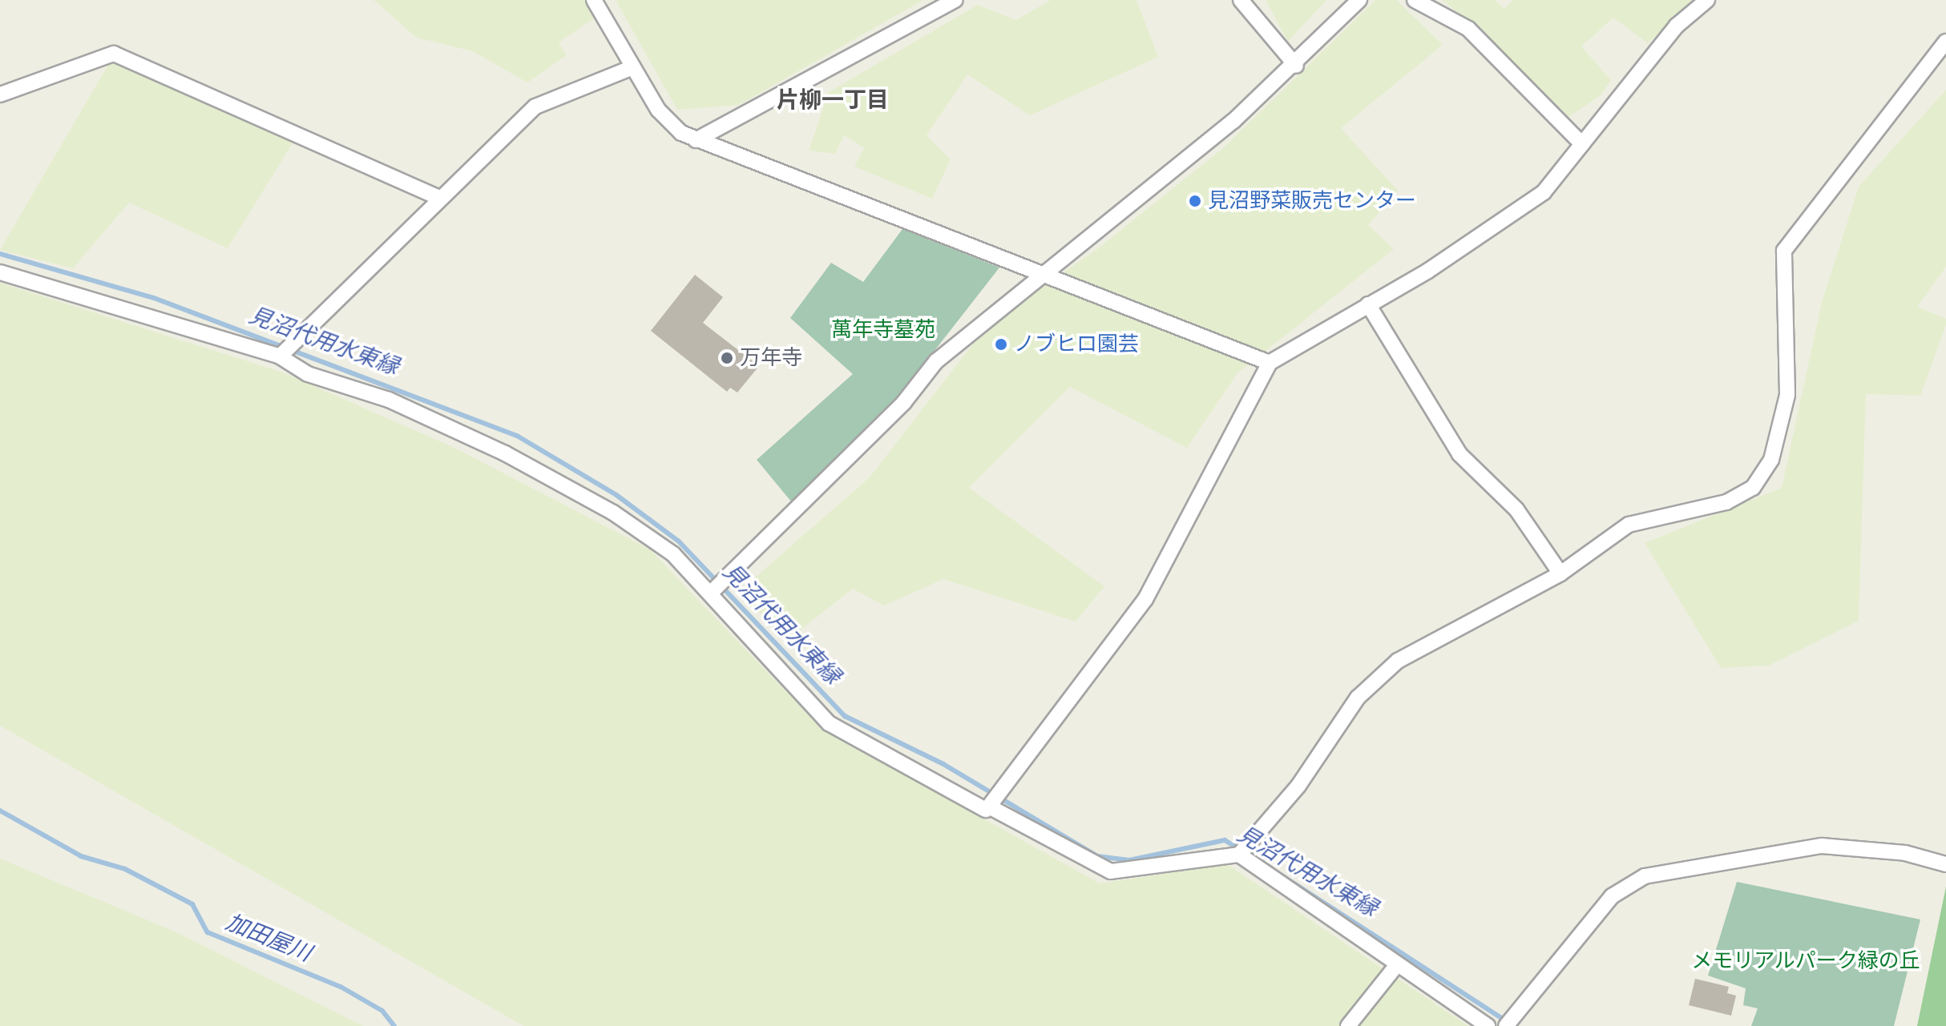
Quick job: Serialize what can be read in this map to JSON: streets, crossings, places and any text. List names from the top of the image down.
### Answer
{
  "districts": ["片柳一丁目"],
  "water": ["見沼代用水東縁", "加田屋川"],
  "parks": ["萬年寺墓苑", "メモリアルパーク緑の丘"],
  "places": ["見沼野菜販売センター", "ノブヒロ園芸", "万年寺"]
}
